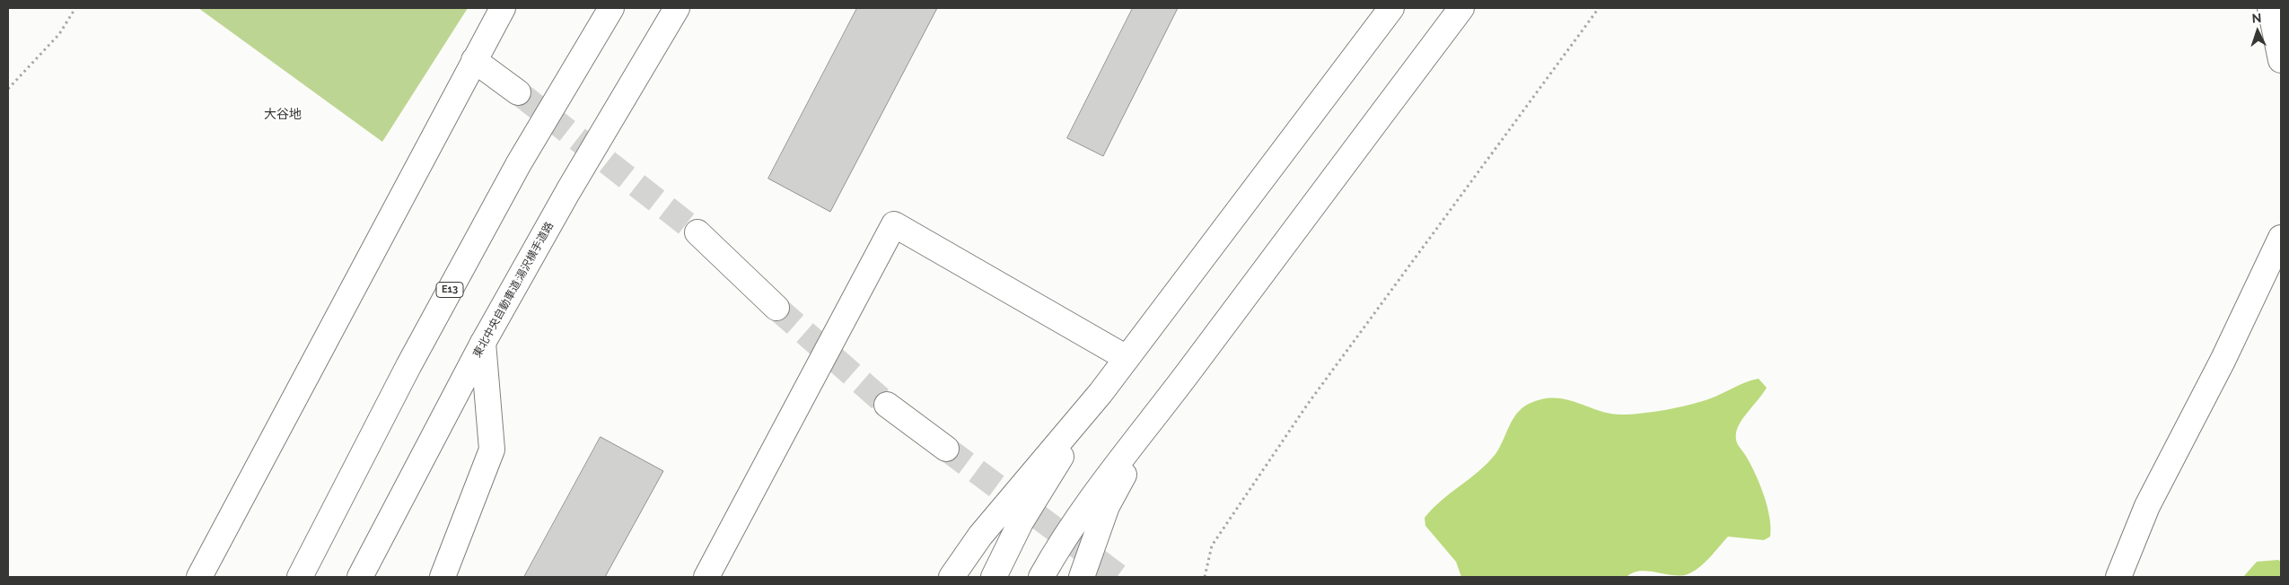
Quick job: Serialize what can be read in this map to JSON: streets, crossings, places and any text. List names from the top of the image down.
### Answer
{
  "streets": {
    "main road": ["E13", "東北中央自動車道;湯沢横手道路"]
  },
  "districts": ["大谷地"],
  "north": "top"
}
